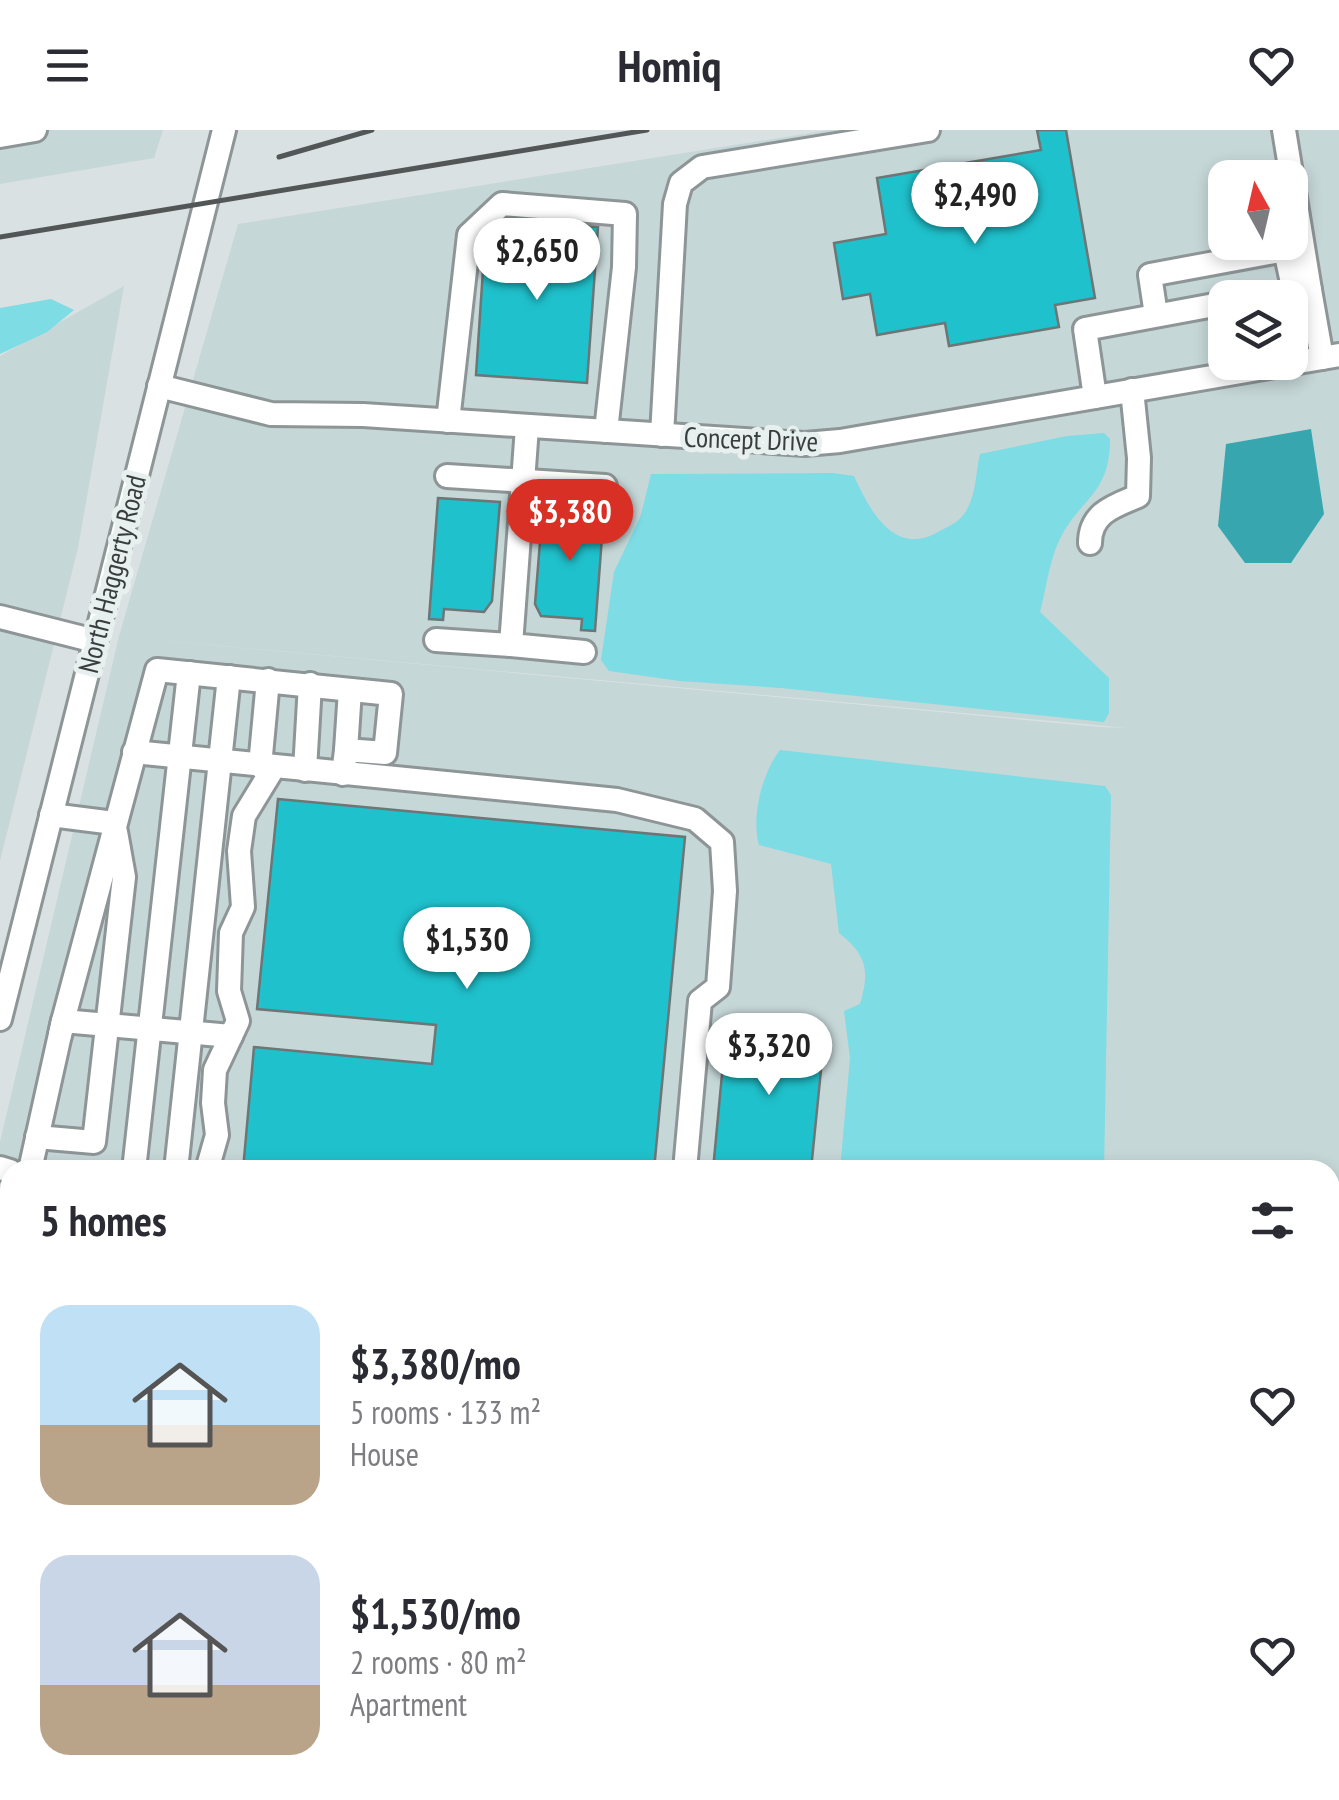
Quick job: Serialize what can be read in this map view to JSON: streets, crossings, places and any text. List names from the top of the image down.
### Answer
{
  "streets": {
    "street": ["Concept Drive", "North Haggerty Road"]
  },
  "crossings": [
    ["Concept Drive", "North Haggerty Road"]
  ],
  "north": "top",
  "page": {
    "header": "Homiq",
    "price": [
      "$2,490",
      "$2,650",
      "$3,380",
      "$1,530",
      "$3,320"
    ],
    "heading": "5 homes",
    "list": [
      {
        "name": "$3,380/mo",
        "note": "5 rooms · 133 m² · House"
      },
      {
        "name": "$1,530/mo",
        "note": "2 rooms · 80 m² · Apartment"
      }
    ]
  }
}
